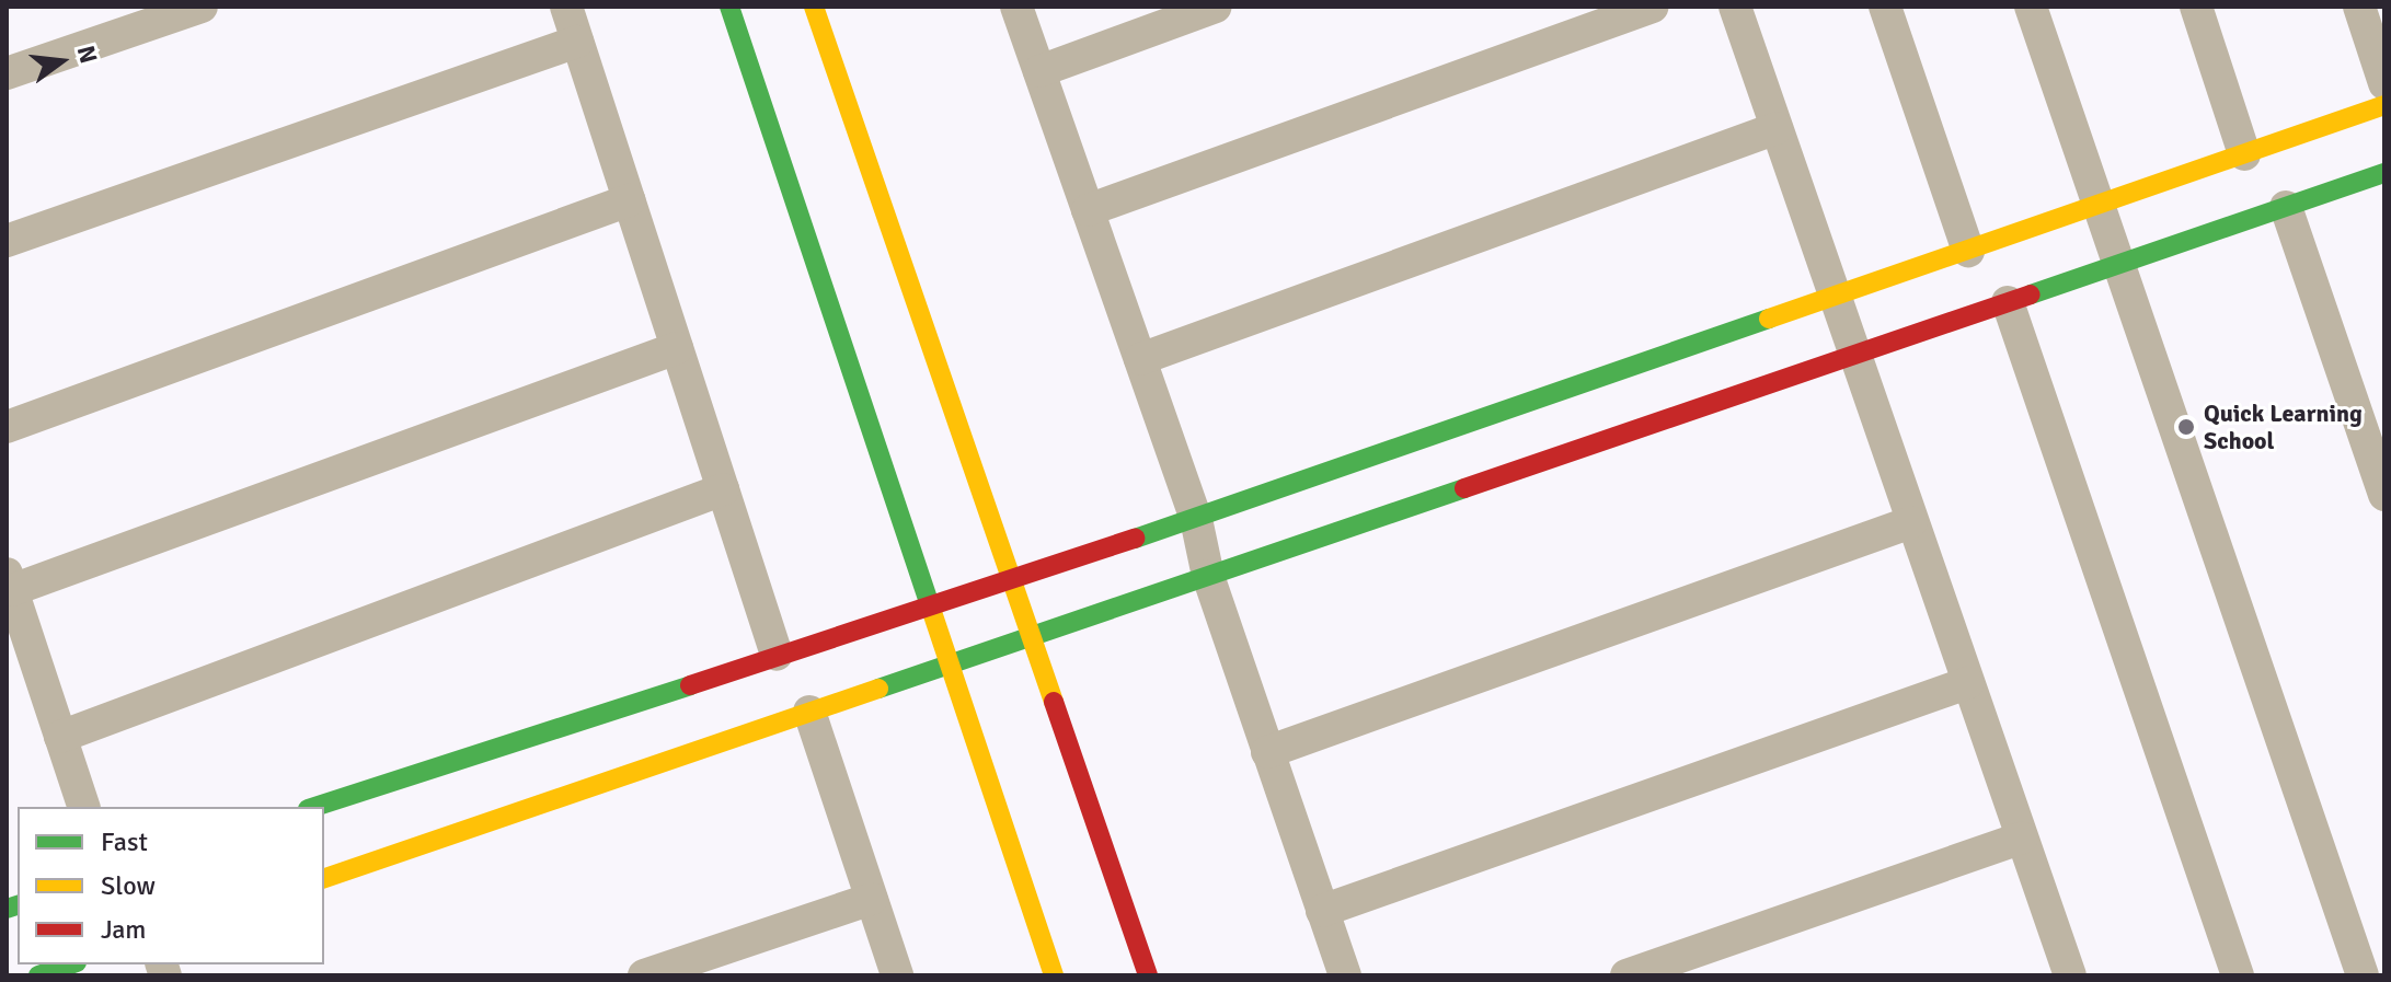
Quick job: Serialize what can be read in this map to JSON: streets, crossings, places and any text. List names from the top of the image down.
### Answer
{
  "places": ["Quick Learning School"],
  "legend": ["Fast", "Slow", "Jam"],
  "north": "right"
}
